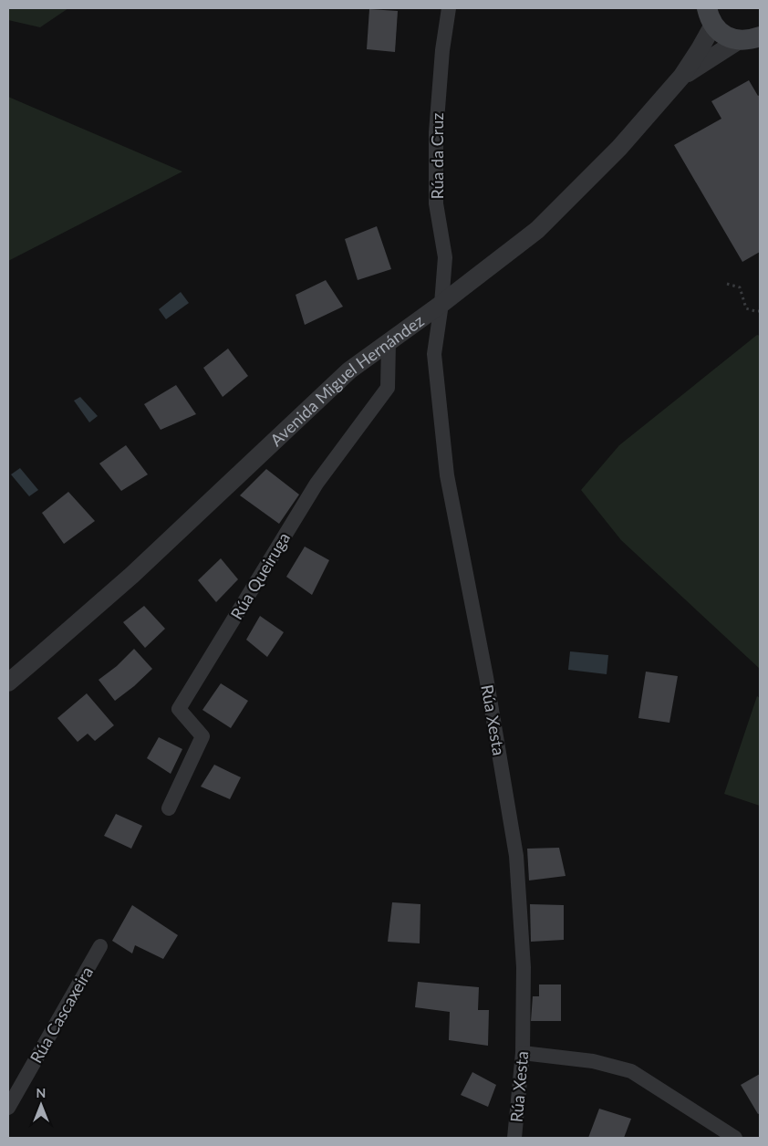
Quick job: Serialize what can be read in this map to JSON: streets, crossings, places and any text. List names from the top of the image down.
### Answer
{
  "streets": {
    "street": [
      "Rúa da Cruz",
      "Avenida Miguel Hernández",
      "Rúa Queiruga",
      "Rúa Xesta",
      "Rúa Cascaxeira"
    ]
  },
  "crossings": [
    ["Rúa da Cruz", "Avenida Miguel Hernández"],
    ["Rúa da Cruz", "Rúa Xesta"],
    ["Avenida Miguel Hernández", "Rúa Queiruga"],
    ["Avenida Miguel Hernández", "Rúa Xesta"]
  ],
  "north": "top"
}
